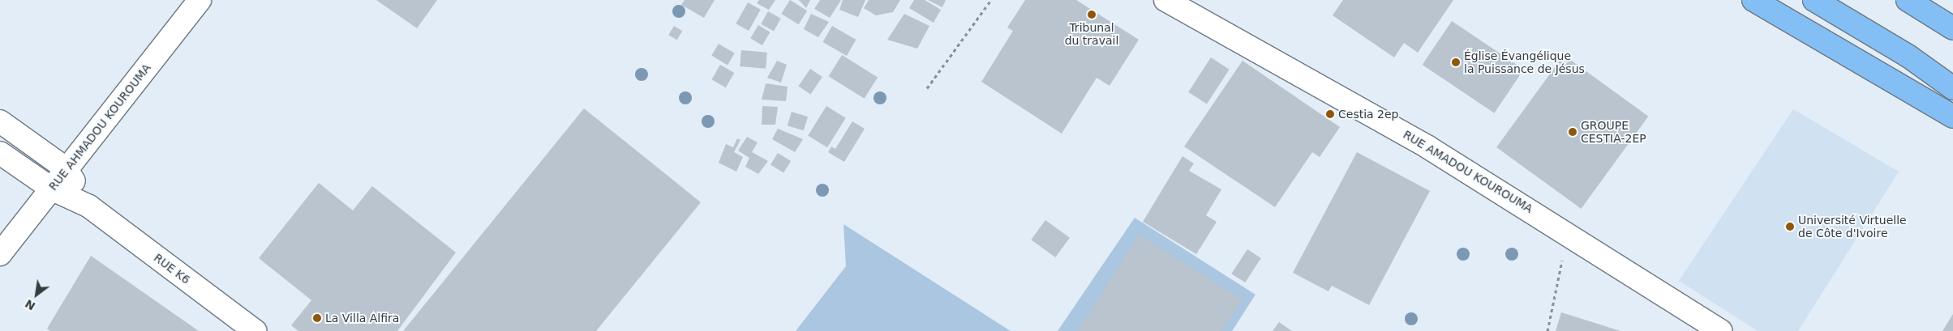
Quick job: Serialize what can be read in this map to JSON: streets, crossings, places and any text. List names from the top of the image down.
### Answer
{
  "streets": {
    "street": ["RUE AHMADOU KOUROUMA", "RUE AMADOU KOUROUMA", "RUE K6"]
  },
  "crossings": [
    ["RUE AHMADOU KOUROUMA", "RUE K6"]
  ],
  "places": [
    "Tribunal du travail",
    "Église Évangélique la Puissance de Jésus",
    "Cestia 2ep",
    "GROUPE CESTIA-2EP",
    "Université Virtuelle de Côte d'Ivoire",
    "La Villa Alfira"
  ],
  "north": "bottom left"
}
